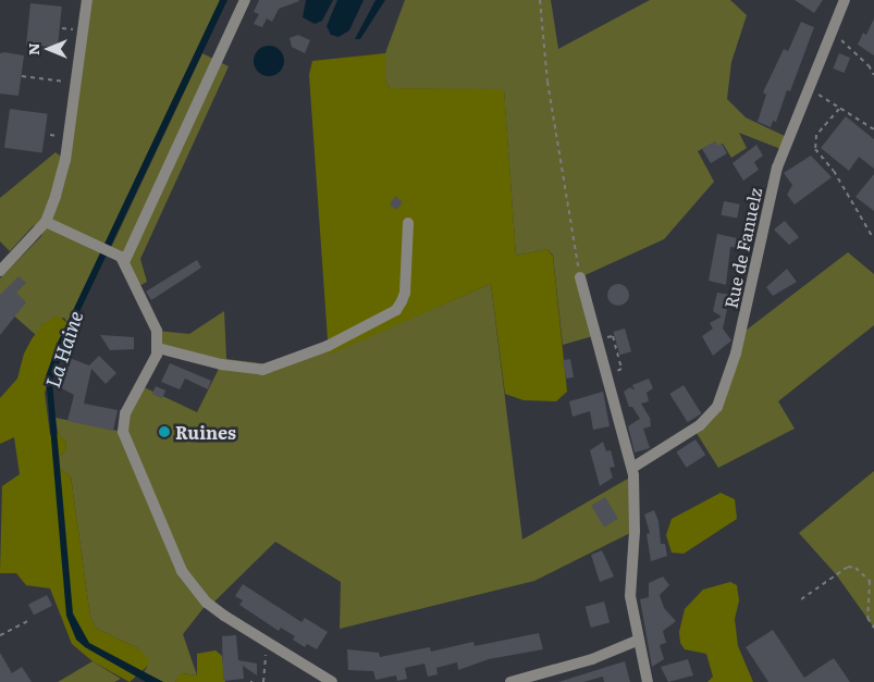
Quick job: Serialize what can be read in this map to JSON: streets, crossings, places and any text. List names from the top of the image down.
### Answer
{
  "streets": {
    "street": ["Rue de Fanuelz"]
  },
  "water": ["La Haine"],
  "places": ["Ruines"],
  "north": "left"
}
